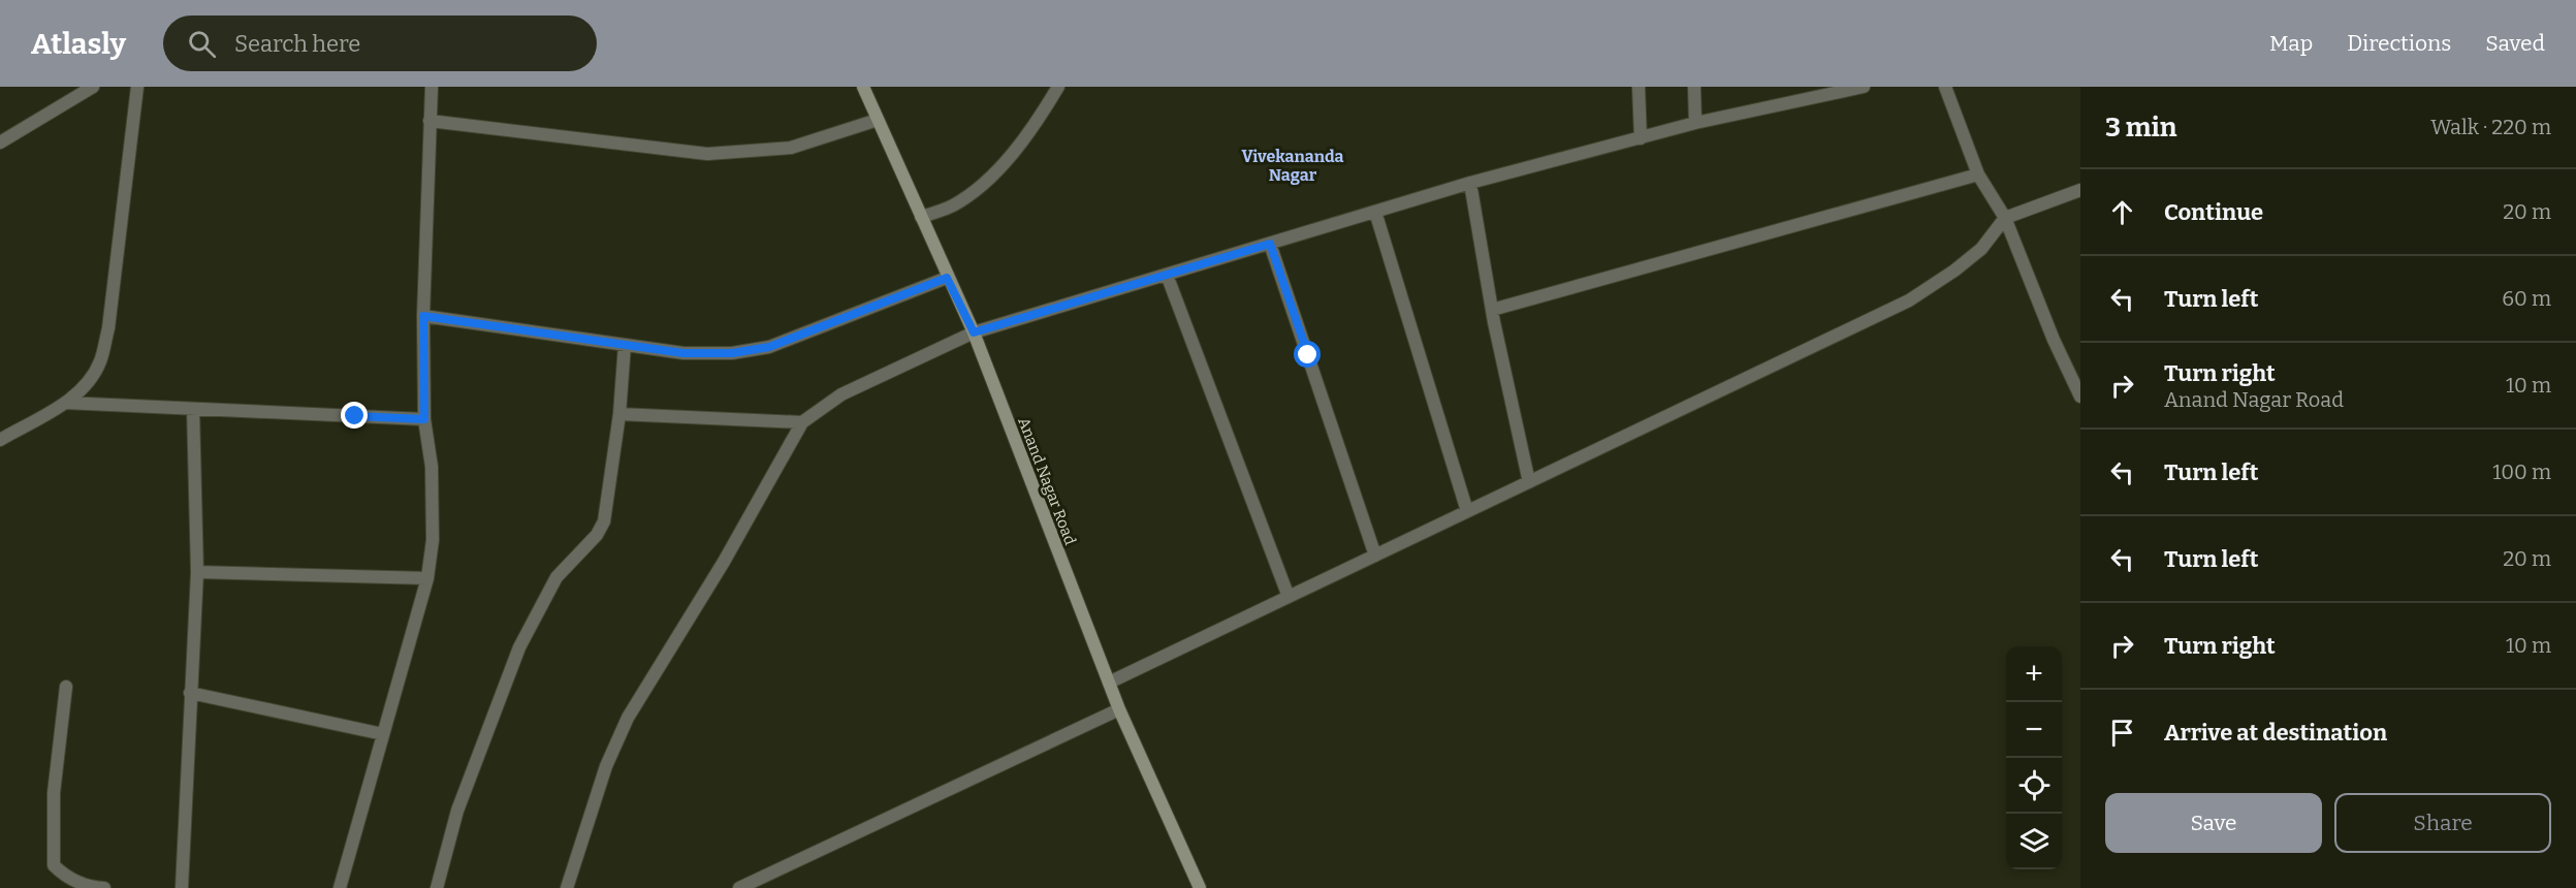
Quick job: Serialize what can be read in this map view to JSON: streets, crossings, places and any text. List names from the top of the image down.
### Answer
{
  "streets": {
    "street": ["Anand Nagar Road"]
  },
  "districts": ["Vivekananda Nagar"],
  "page": {
    "header": "Atlasly",
    "search": "Search here",
    "nav": ["Map", "Directions", "Saved"],
    "heading": ["3 min", "Walk · 220 m"],
    "list": [
      ["Continue", "20 m"],
      ["Turn left", "60 m"],
      ["Turn right", "Anand Nagar Road", "10 m"],
      ["Turn left", "100 m"],
      ["Turn left", "20 m"],
      ["Turn right", "10 m"],
      "Arrive at destination"
    ],
    "map_buttons": ["+", "−"],
    "buttons": ["Save", "Share"]
  }
}
